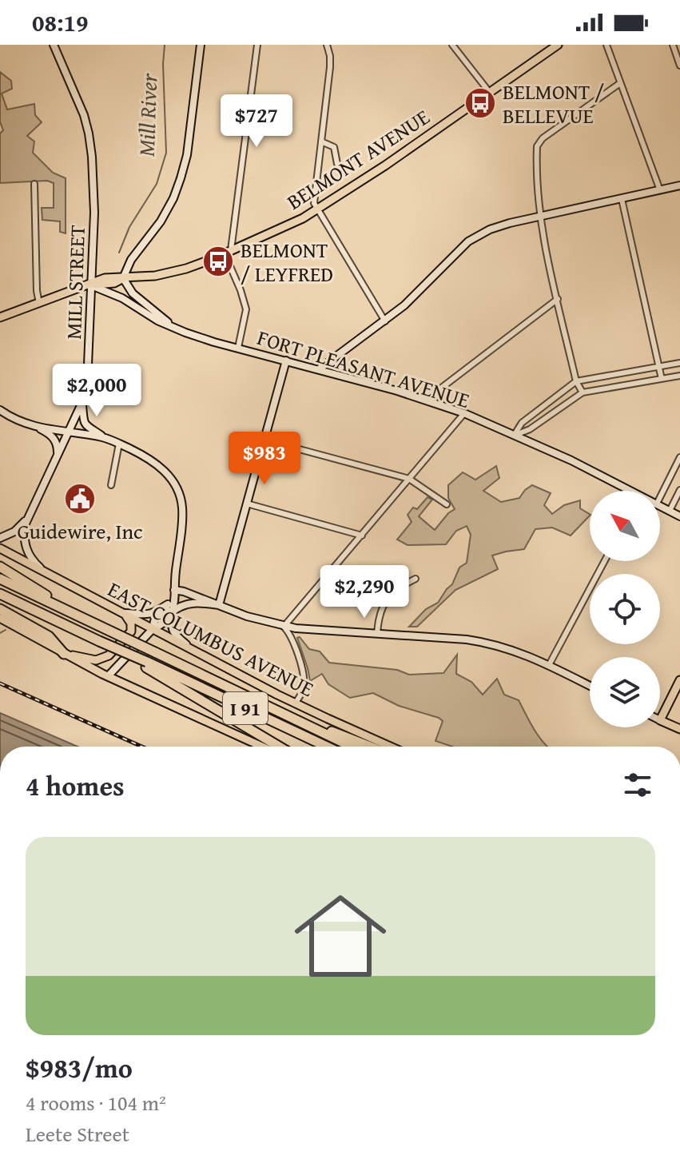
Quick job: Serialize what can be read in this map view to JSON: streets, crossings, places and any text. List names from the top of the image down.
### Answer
{
  "streets": {
    "highway": ["I 91"],
    "main road": ["BELMONT AVENUE", "EAST COLUMBUS AVENUE"],
    "street": ["MILL STREET", "FORT PLEASANT AVENUE"]
  },
  "crossings": [
    ["BELMONT AVENUE", "MILL STREET"],
    ["BELMONT AVENUE", "FORT PLEASANT AVENUE"],
    ["MILL STREET", "FORT PLEASANT AVENUE"],
    ["MILL STREET", "EAST COLUMBUS AVENUE"]
  ],
  "water": ["Mill River"],
  "places": {
    "bus stop": ["BELMONT / BELLEVUE", "BELMONT / LEYFRED"],
    "public building": ["Guidewire, Inc"]
  },
  "north": "top left",
  "page": {
    "status": "08:19",
    "price": [
      "$727",
      "$2,000",
      "$983",
      "$2,290"
    ],
    "heading": "4 homes",
    "list": [
      {
        "name": "$983/mo",
        "note": "4 rooms · 104 m² · Leete Street"
      }
    ]
  }
}
